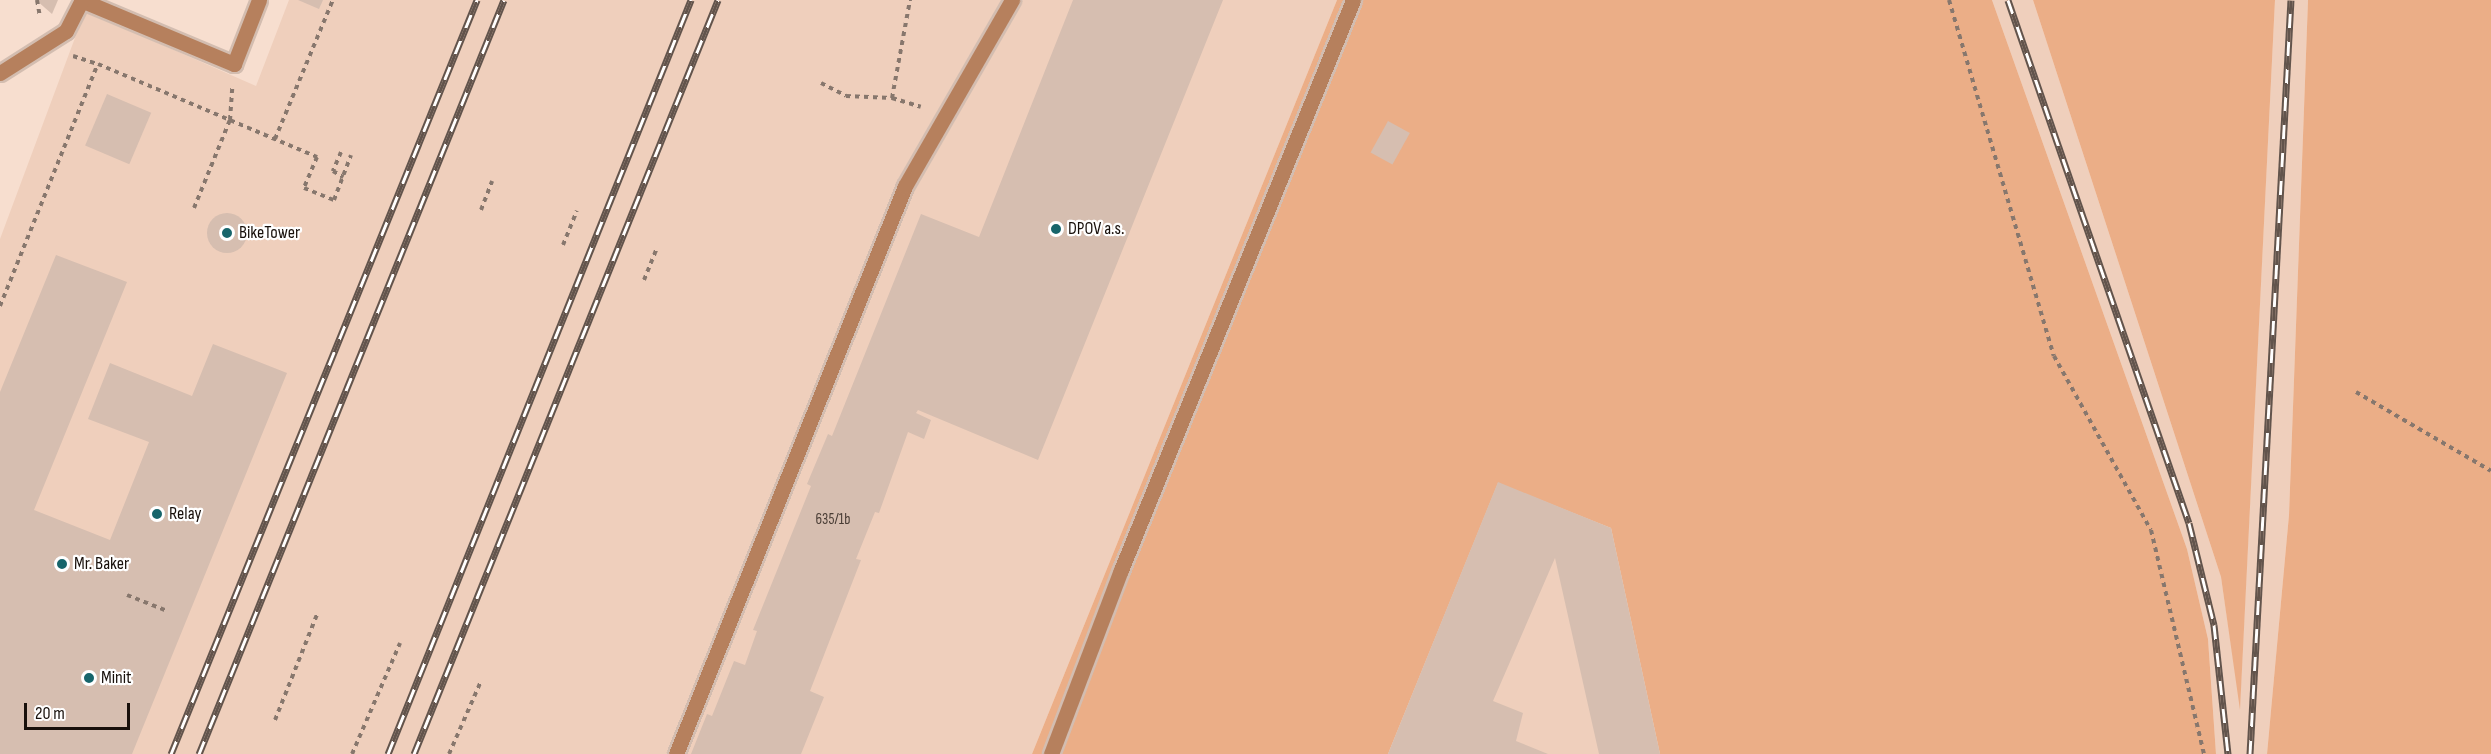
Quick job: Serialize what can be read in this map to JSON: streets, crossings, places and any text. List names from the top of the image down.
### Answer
{
  "places": [
    "DPOV a.s.",
    "BikeTower",
    "Relay",
    "Mr. Baker",
    "Minit"
  ],
  "house_numbers": ["635/1b"],
  "scale_bar": "20 m"
}
